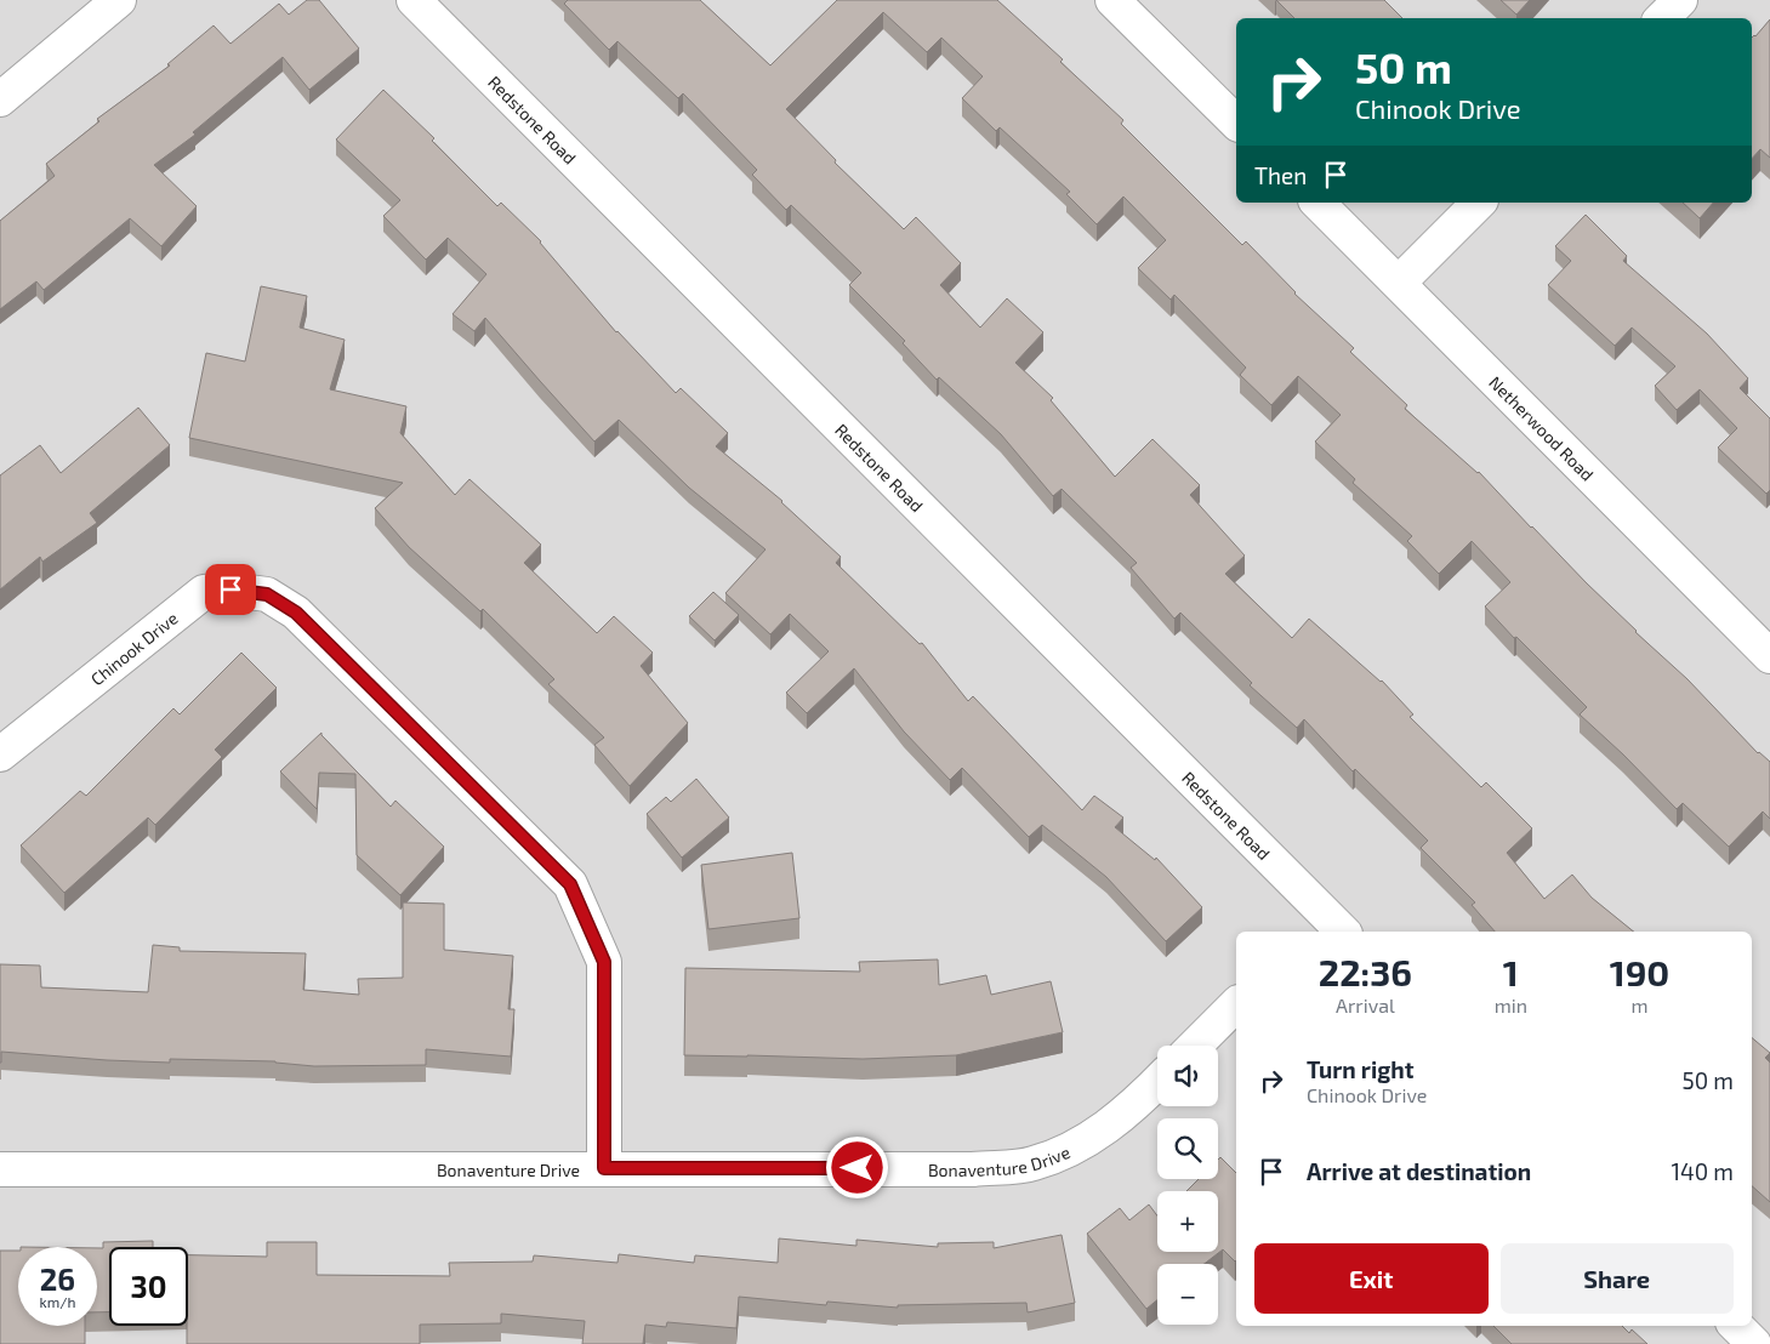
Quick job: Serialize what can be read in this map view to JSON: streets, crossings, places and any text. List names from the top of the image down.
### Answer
{
  "streets": {
    "street": [
      "Redstone Road",
      "Netherwood Road",
      "Chinook Drive",
      "Bonaventure Drive"
    ]
  },
  "crossings": [
    ["Chinook Drive", "Bonaventure Drive"]
  ],
  "page": {
    "turn": ["50 m", "Chinook Drive"],
    "then": "Then",
    "eta": [
      "22:36",
      "Arrival",
      "1",
      "min",
      "190",
      "m"
    ],
    "list": [
      {
        "name": "Turn right",
        "note": "Chinook Drive",
        "value": "50 m"
      },
      {
        "name": "Arrive at destination",
        "value": "140 m"
      }
    ],
    "map_buttons": ["+", "−"],
    "buttons": ["Exit", "Share"],
    "speed": "26 km/h",
    "limit": "30"
  }
}
